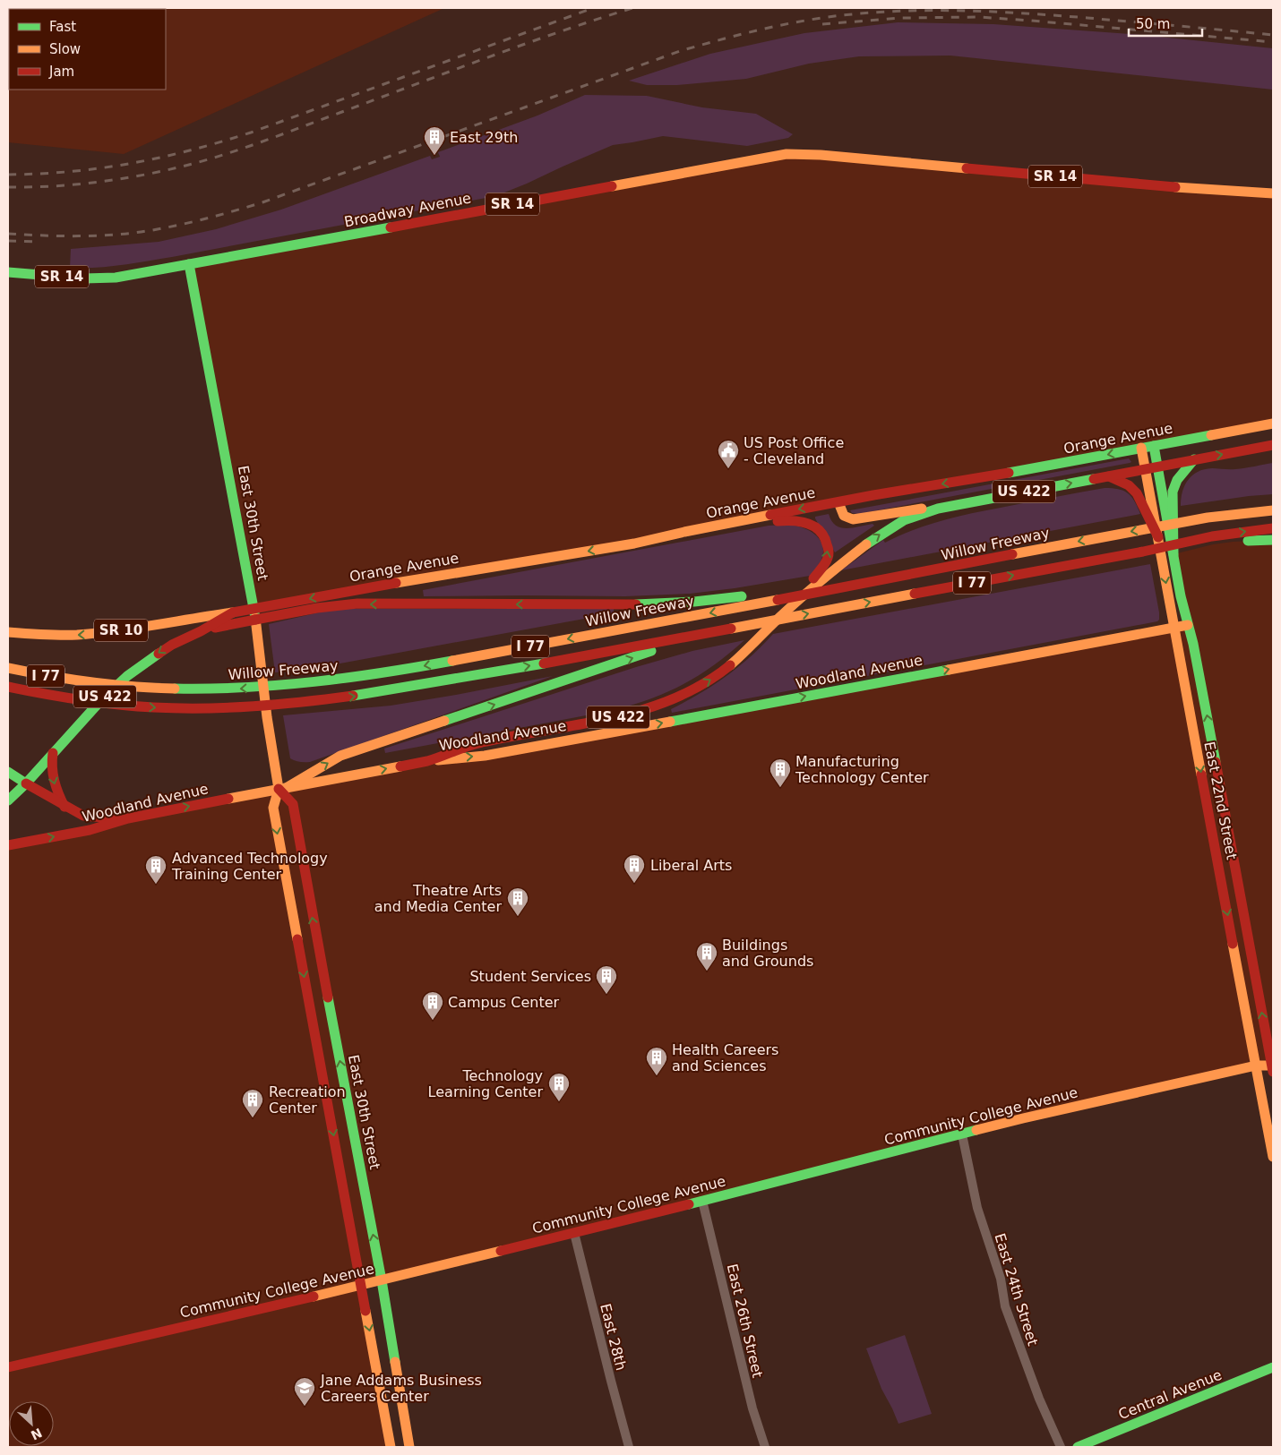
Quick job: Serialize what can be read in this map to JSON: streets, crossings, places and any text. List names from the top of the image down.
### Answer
{
  "streets": {
    "main road": [
      "SR 14",
      "Broadway Avenue",
      "Orange Avenue",
      "US 422",
      "East 30th Street",
      "Willow Freeway",
      "I 77",
      "SR 10",
      "Woodland Avenue",
      "East 22nd Street",
      "Community College Avenue",
      "Central Avenue"
    ],
    "street": ["East 24th Street", "East 26th Street", "East 28th"]
  },
  "crossings": [
    ["Broadway Avenue", "East 30th Street"],
    ["Orange Avenue", "US 422"],
    ["Orange Avenue", "East 30th Street"],
    ["Orange Avenue", "East 22nd Street"],
    ["US 422", "East 30th Street"],
    ["US 422", "SR 10"],
    ["US 422", "Woodland Avenue"],
    ["US 422", "East 22nd Street"],
    ["East 30th Street", "Woodland Avenue"],
    ["East 30th Street", "Community College Avenue"],
    ["Woodland Avenue", "East 22nd Street"],
    ["East 22nd Street", "Community College Avenue"],
    ["Community College Avenue", "East 24th Street"],
    ["Community College Avenue", "East 26th Street"],
    ["Community College Avenue", "East 28th"]
  ],
  "places": {
    "building": [
      "East 29th",
      "Manufacturing Technology Center",
      "Liberal Arts",
      "Advanced Technology Training Center",
      "Theatre Arts and Media Center",
      "Buildings and Grounds",
      "Student Services",
      "Campus Center",
      "Health Careers and Sciences",
      "Technology Learning Center",
      "Recreation Center"
    ],
    "public building": ["US Post Office - Cleveland"],
    "school or university": ["Jane Addams Business Careers Center"]
  },
  "legend": ["Fast", "Slow", "Jam"],
  "scale_bar": "50 m",
  "north": "bottom right"
}
